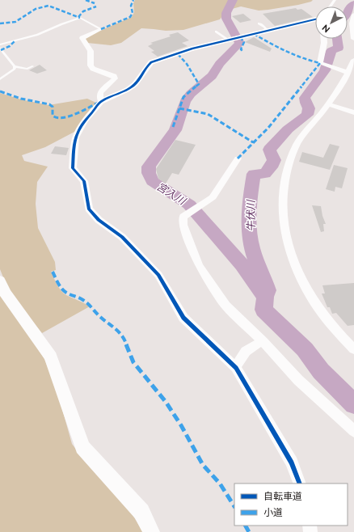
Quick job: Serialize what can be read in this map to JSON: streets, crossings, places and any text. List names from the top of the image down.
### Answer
{
  "water": ["宮入川", "牛伏川"],
  "legend": ["自転車道", "小道"],
  "north": "bottom left"
}
